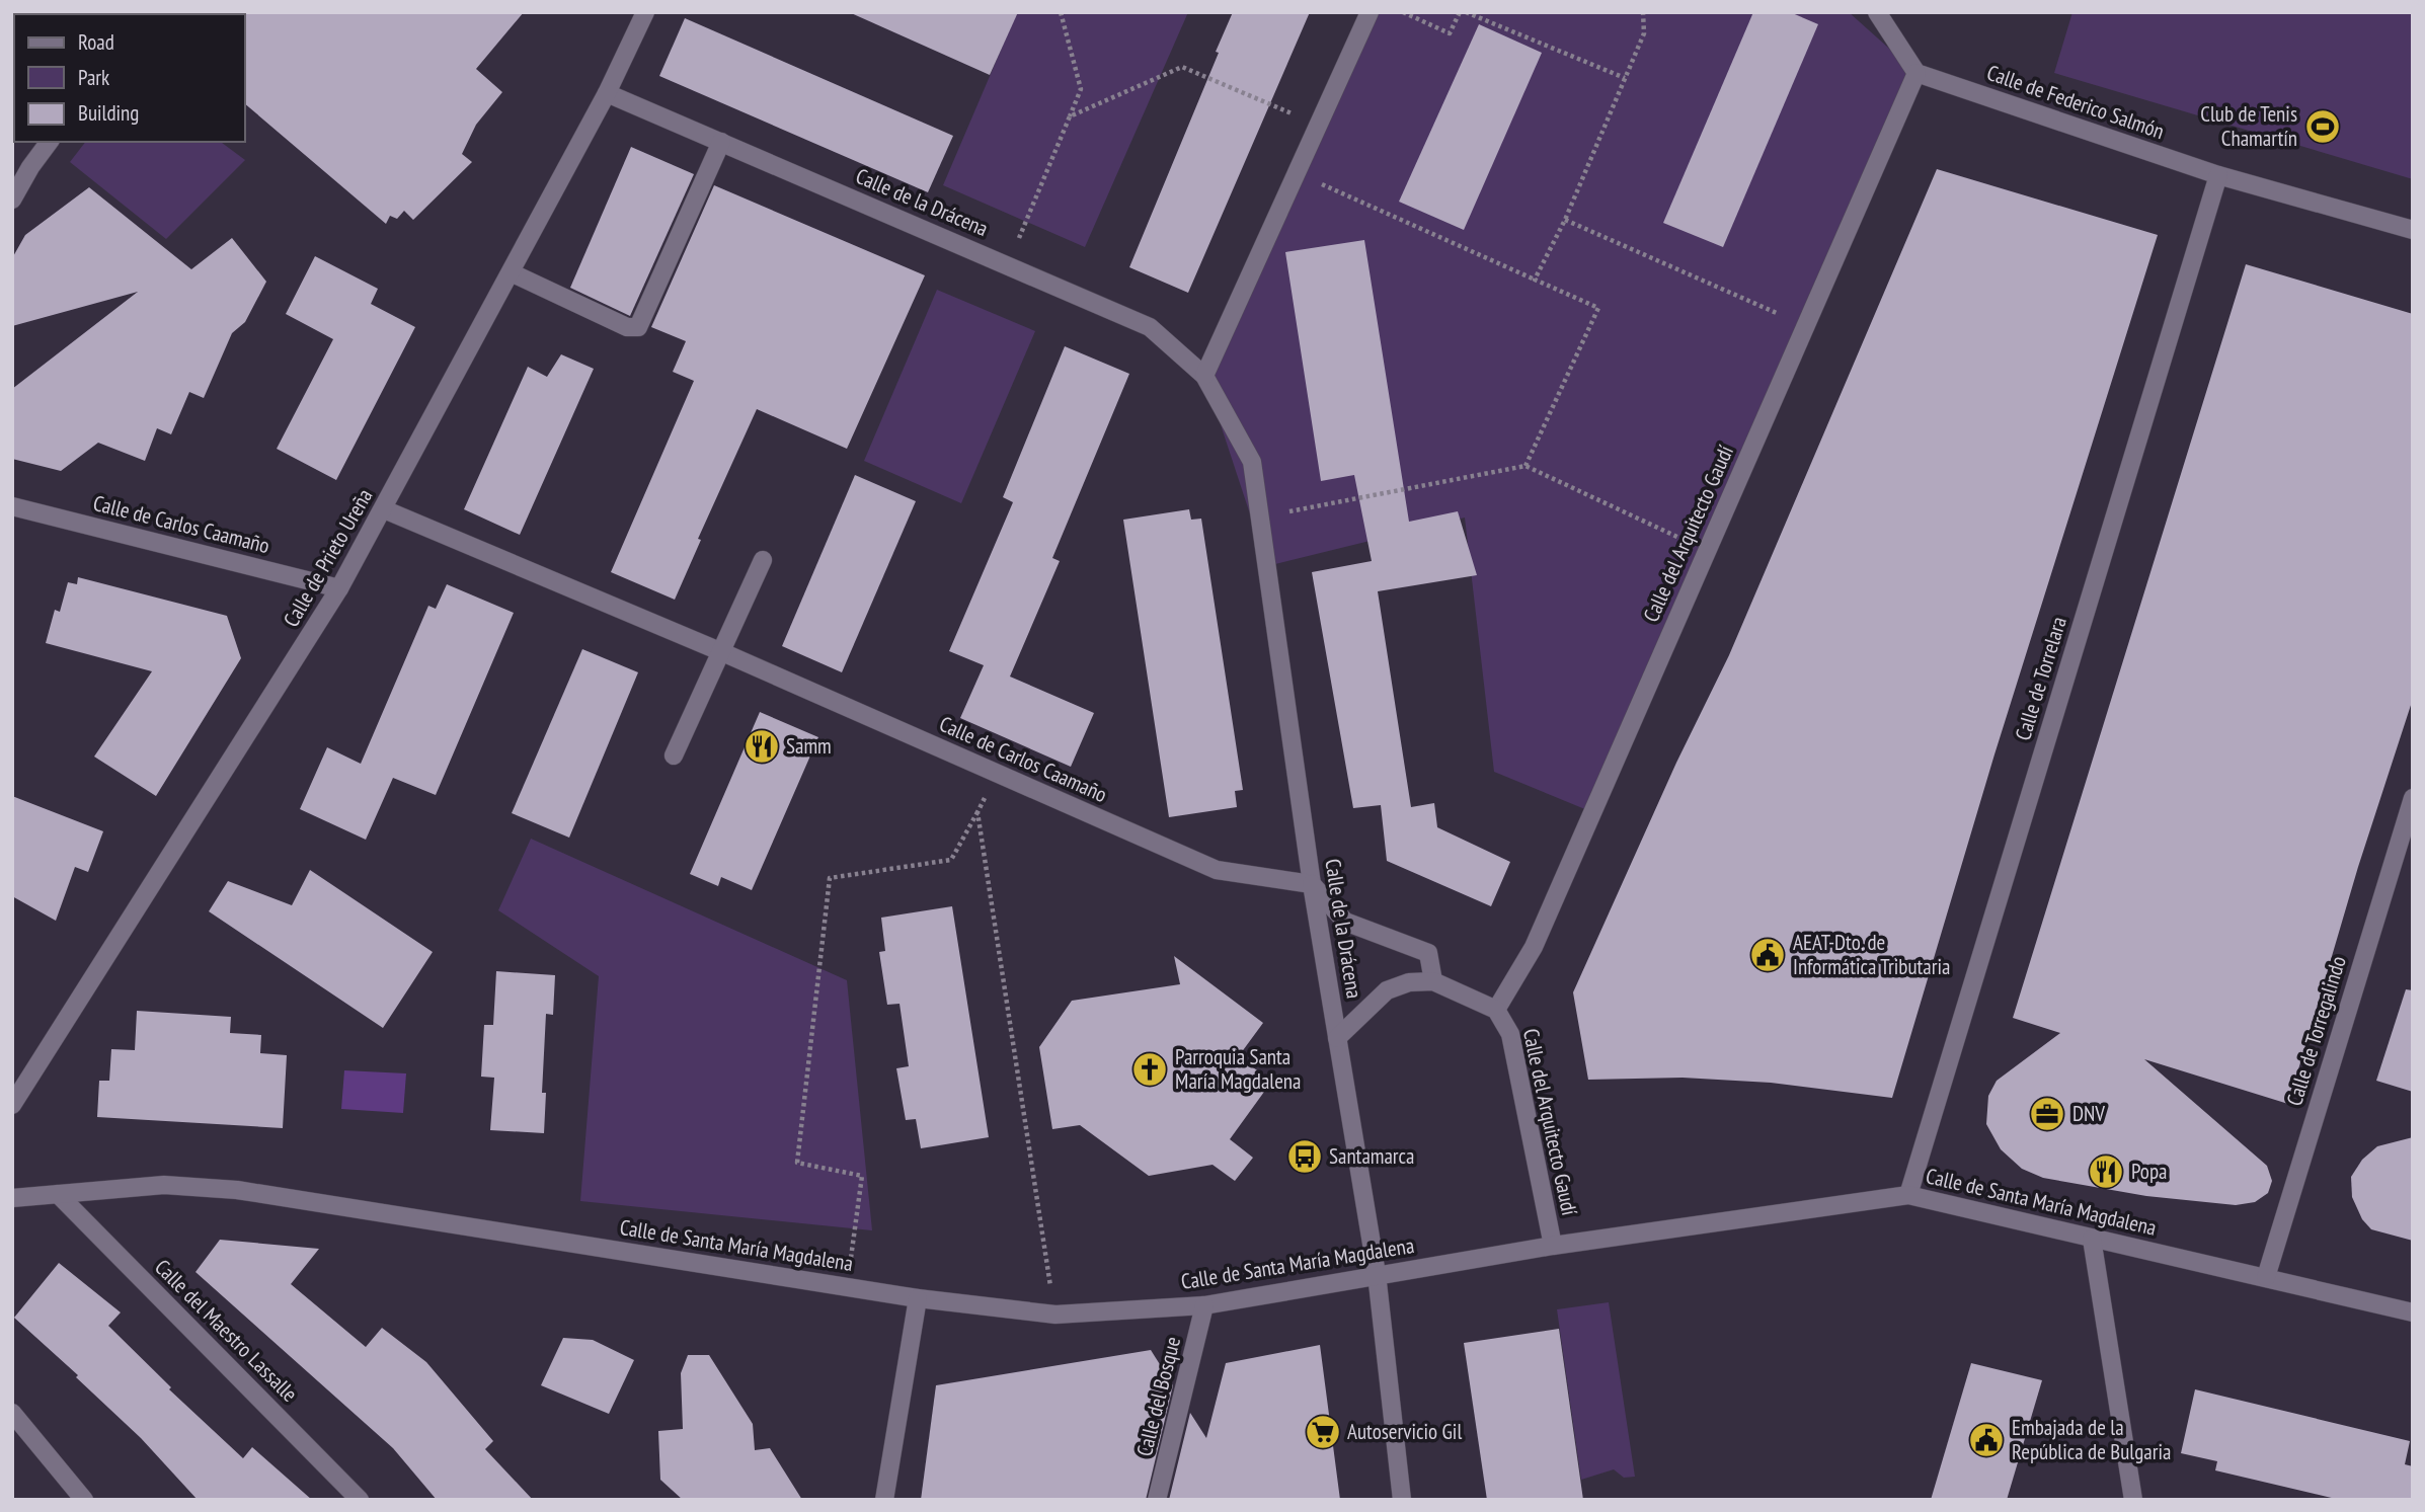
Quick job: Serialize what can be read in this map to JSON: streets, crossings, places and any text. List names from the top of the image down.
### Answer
{
  "streets": {
    "street": [
      "Calle de Federico Salmón",
      "Calle de la Drácena",
      "Calle de Carlos Caamaño",
      "Calle del Arquitecto Gaudí",
      "Calle de Prieto Ureña",
      "Calle de Torrelara",
      "Calle de Torregalindo",
      "Calle de Santa María Magdalena",
      "Calle del Maestro Lassalle",
      "Calle del Bosque"
    ]
  },
  "crossings": [
    ["Calle de Federico Salmón", "Calle del Arquitecto Gaudí"],
    ["Calle de Federico Salmón", "Calle de Torrelara"],
    ["Calle de la Drácena", "Calle de Carlos Caamaño"],
    ["Calle de la Drácena", "Calle de Prieto Ureña"],
    ["Calle de la Drácena", "Calle de Santa María Magdalena"],
    ["Calle de Carlos Caamaño", "Calle de Prieto Ureña"],
    ["Calle del Arquitecto Gaudí", "Calle de Santa María Magdalena"],
    ["Calle de Torrelara", "Calle de Santa María Magdalena"],
    ["Calle de Torregalindo", "Calle de Santa María Magdalena"],
    ["Calle de Santa María Magdalena", "Calle del Maestro Lassalle"],
    ["Calle de Santa María Magdalena", "Calle del Bosque"]
  ],
  "places": {
    "sports": ["Club de Tenis Chamartín"],
    "restaurant": ["Samm", "Popa"],
    "public building": ["AEAT-Dto. de Informática Tributaria", "Embajada de la República de Bulgaria"],
    "church": ["Parroquia Santa María Magdalena"],
    "office": ["DNV"],
    "bus stop": ["Santamarca"],
    "supermarket": ["Autoservicio Gil"]
  },
  "legend": ["Road", "Park", "Building"]
}
